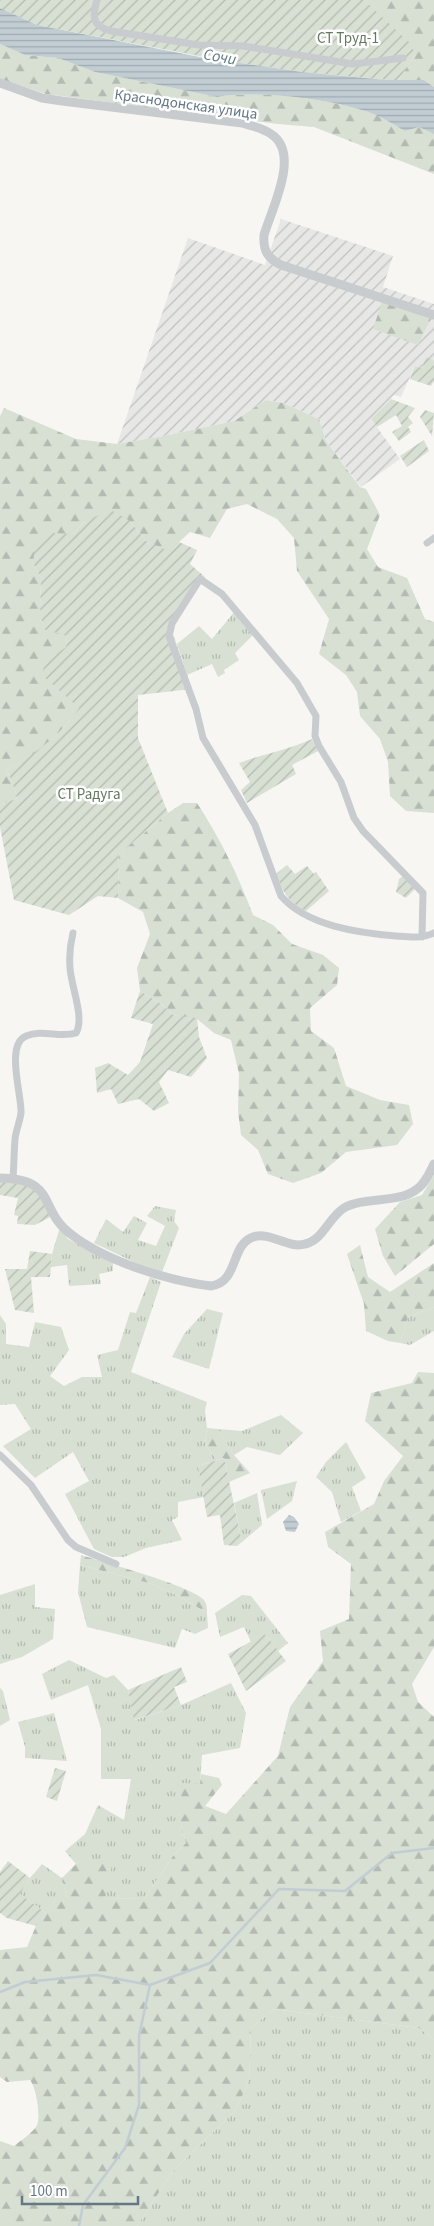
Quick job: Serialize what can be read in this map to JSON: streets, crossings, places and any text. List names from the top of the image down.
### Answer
{
  "streets": {
    "street": ["Краснодонская улица"]
  },
  "water": ["Сочи"],
  "parks": ["СТ Труд-1", "СТ Радуга"],
  "scale_bar": "100 m"
}
